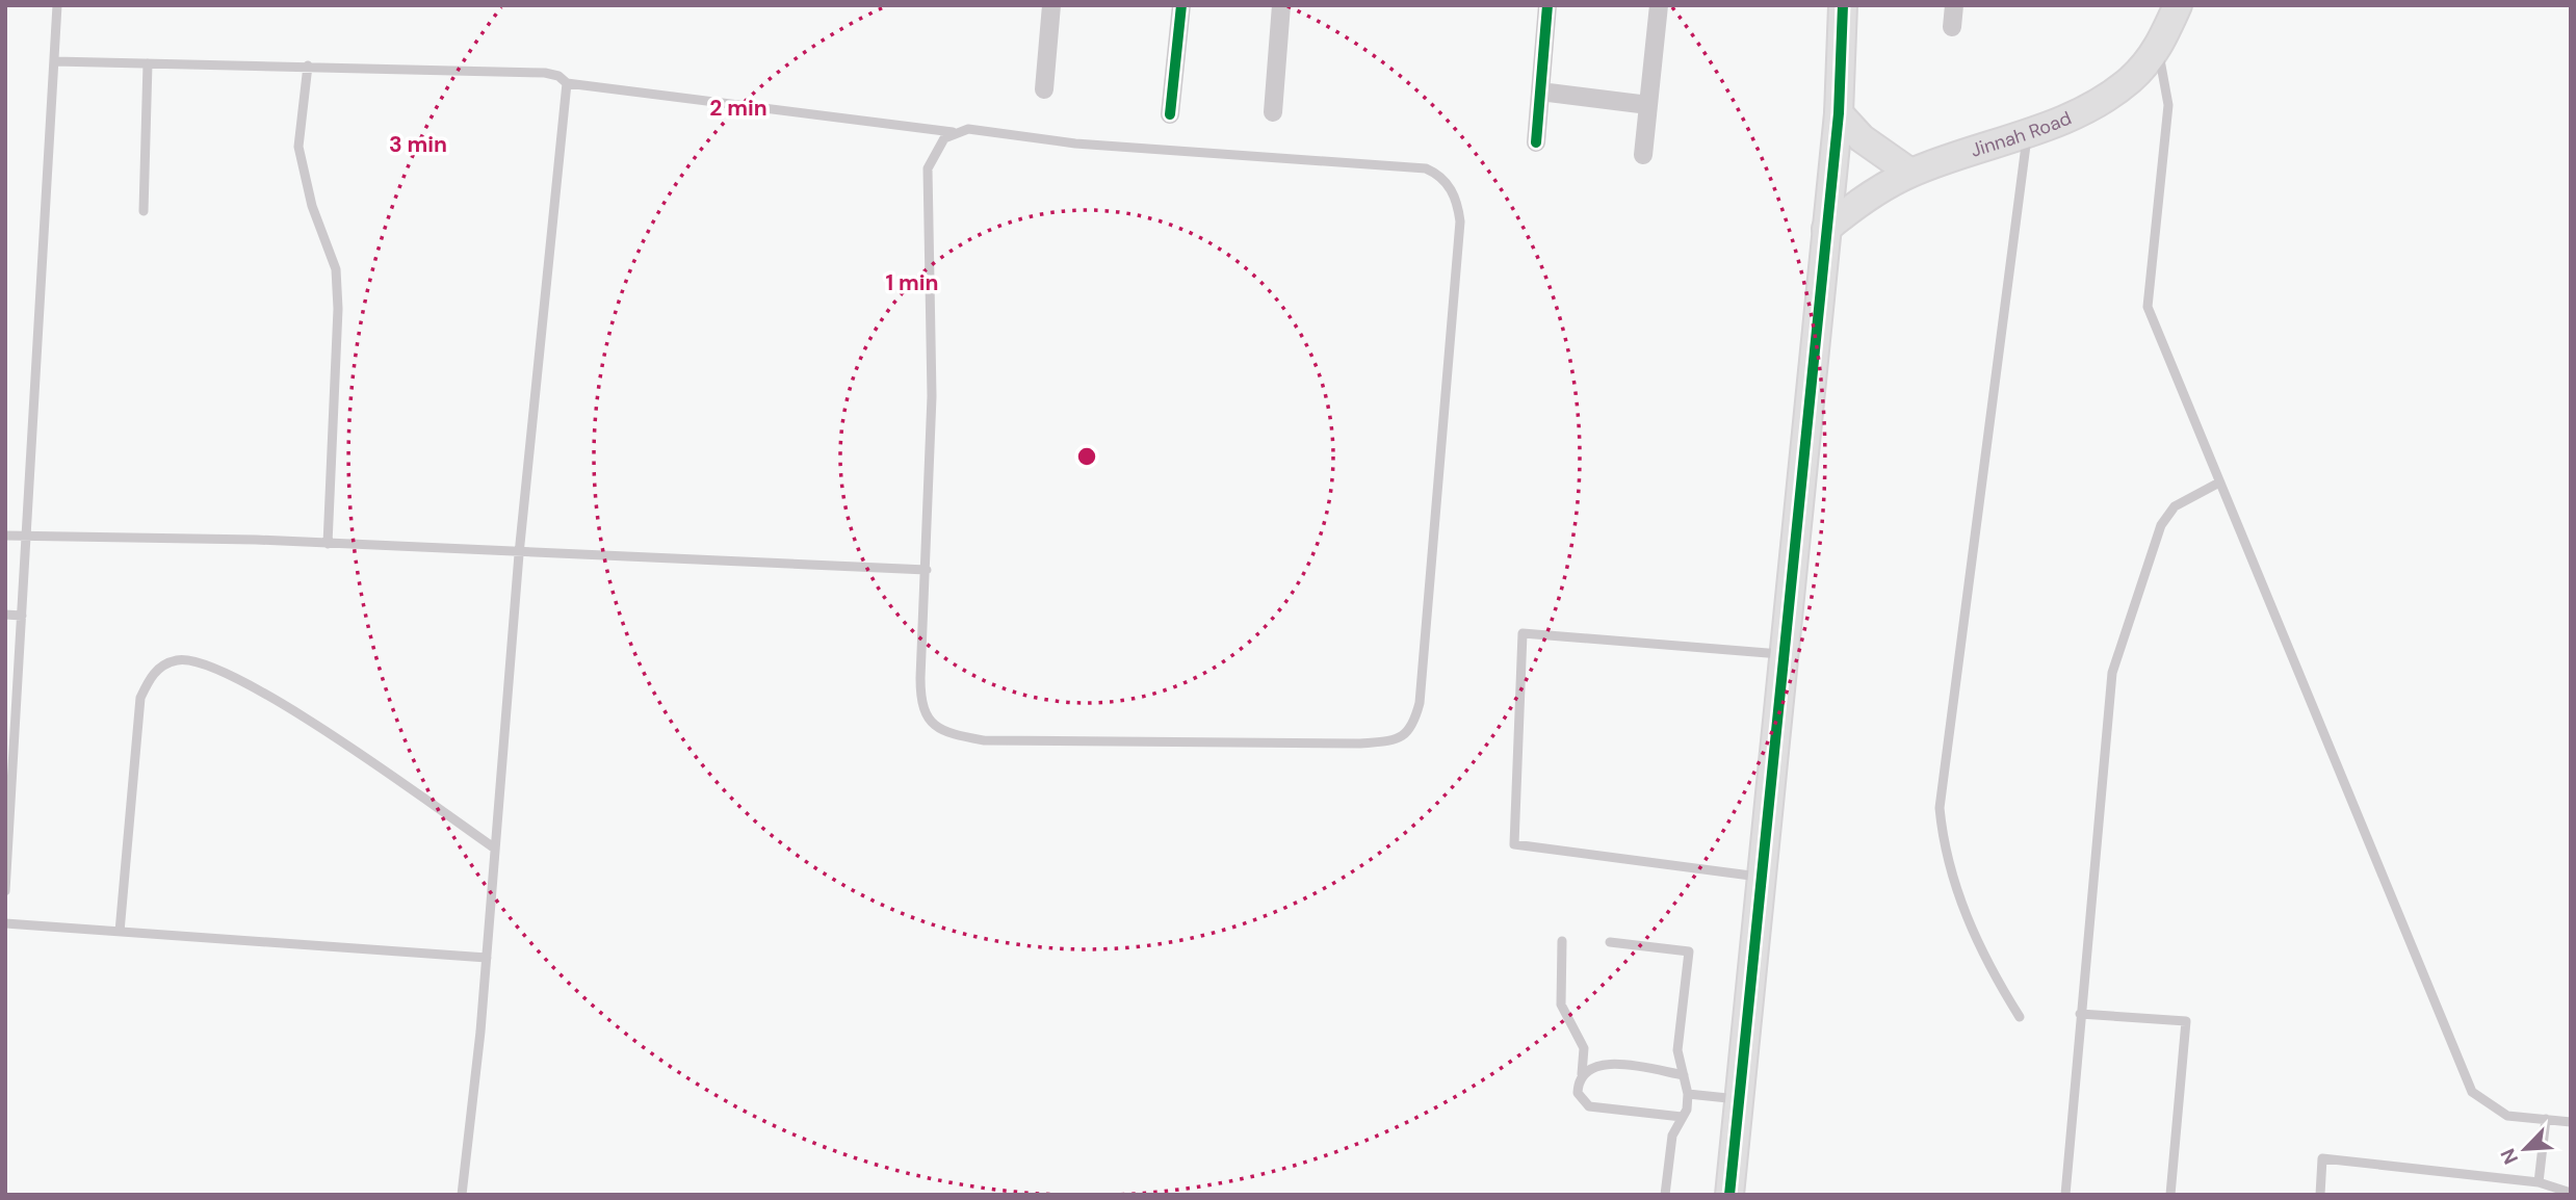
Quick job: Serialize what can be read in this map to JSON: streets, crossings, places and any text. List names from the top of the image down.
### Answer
{
  "streets": {
    "street": ["Jinnah Road"]
  },
  "north": "bottom left",
  "rings": ["2 min", "3 min", "1 min"]
}
